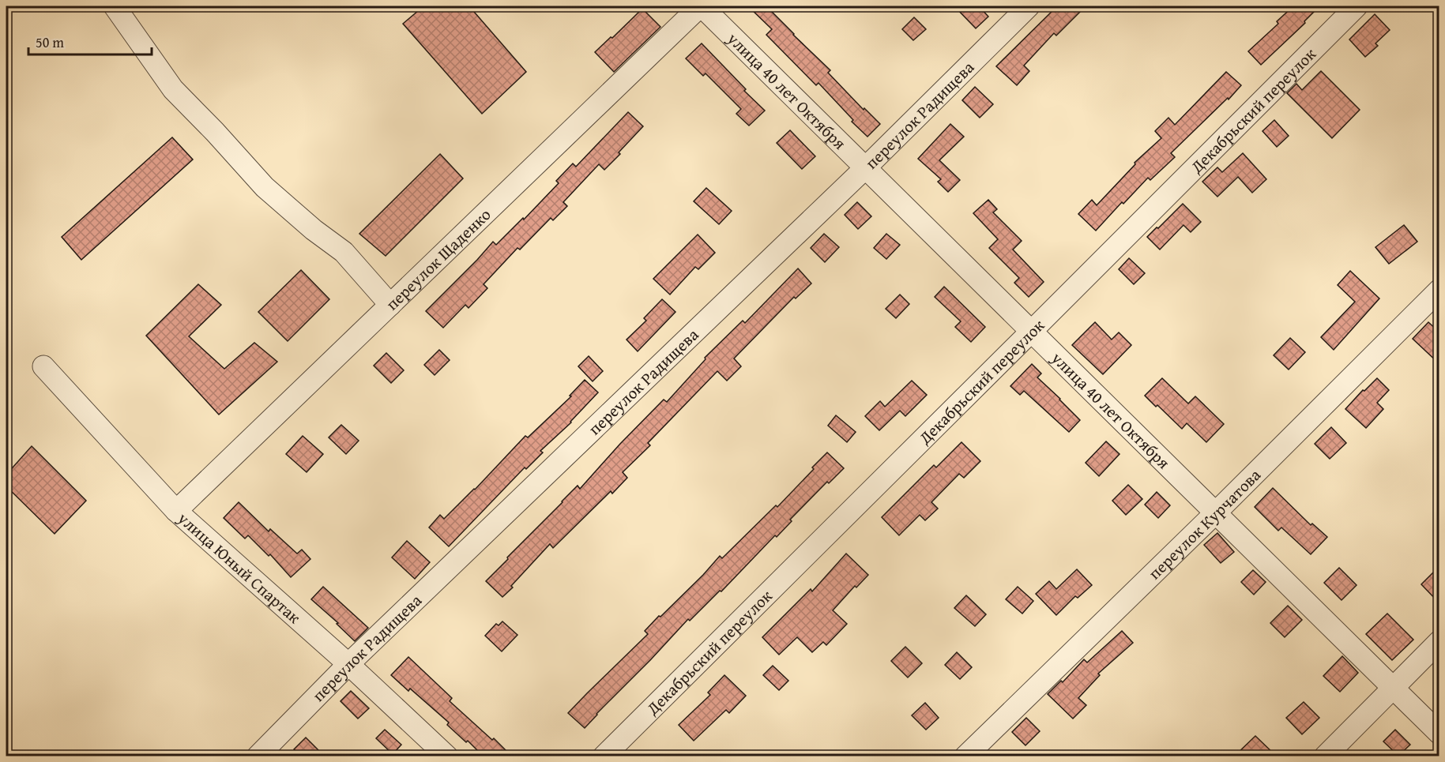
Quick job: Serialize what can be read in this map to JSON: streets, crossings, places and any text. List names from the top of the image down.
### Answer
{
  "streets": {
    "street": [
      "улица 40 лет Октября",
      "Декабрьский переулок",
      "переулок Радищева",
      "переулок Щаденко",
      "переулок Курчатова",
      "улица Юный Спартак"
    ]
  },
  "crossings": [
    ["улица 40 лет Октября", "Декабрьский переулок"],
    ["улица 40 лет Октября", "переулок Радищева"],
    ["улица 40 лет Октября", "переулок Щаденко"],
    ["улица 40 лет Октября", "переулок Курчатова"],
    ["переулок Радищева", "улица Юный Спартак"],
    ["переулок Щаденко", "улица Юный Спартак"]
  ],
  "scale_bar": "50 m"
}
